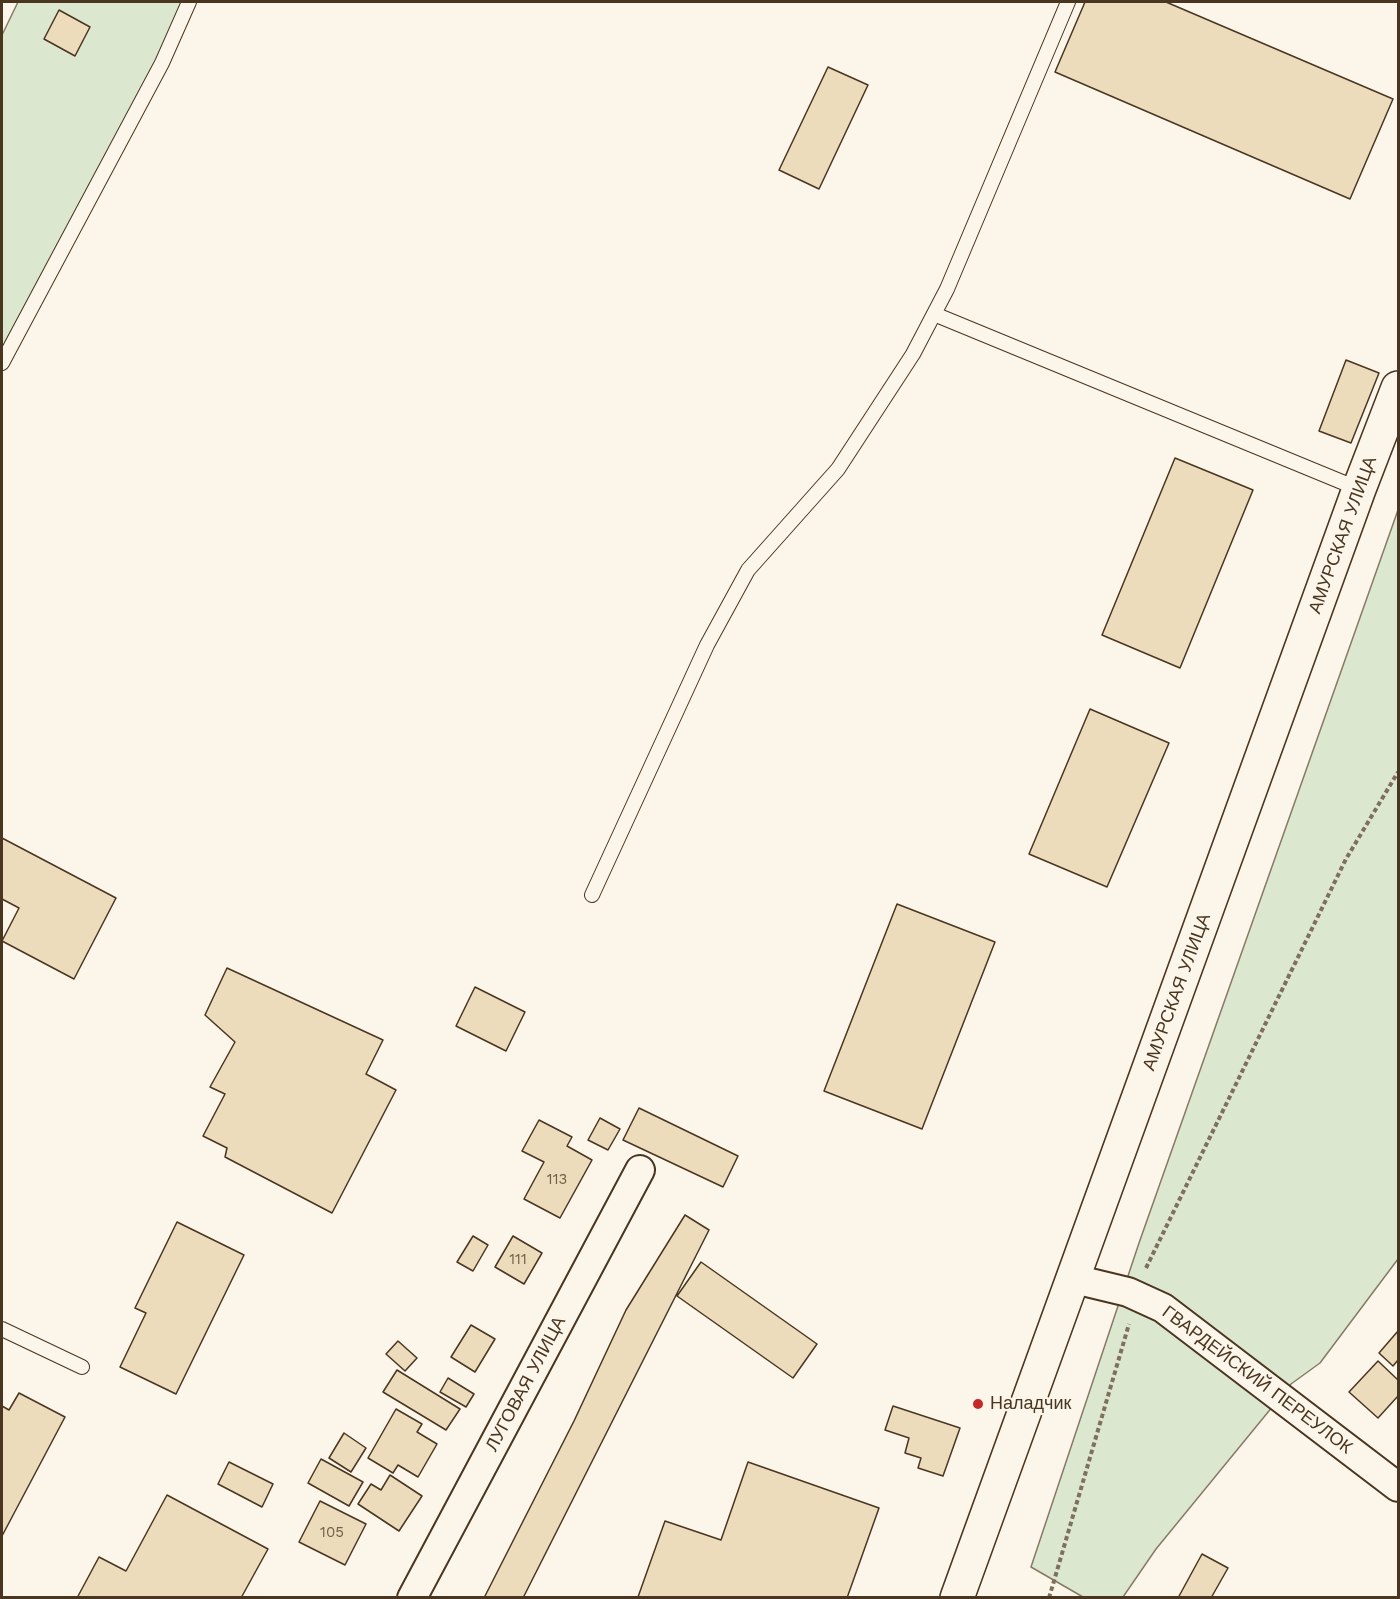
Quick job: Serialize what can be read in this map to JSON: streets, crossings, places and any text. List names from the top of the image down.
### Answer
{
  "streets": {
    "street": ["АМУРСКАЯ УЛИЦА", "ГВАРДЕЙСКИЙ ПЕРЕУЛОК", "ЛУГОВАЯ УЛИЦА"]
  },
  "crossings": [
    ["АМУРСКАЯ УЛИЦА", "ГВАРДЕЙСКИЙ ПЕРЕУЛОК"]
  ],
  "places": ["Наладчик"],
  "house_numbers": ["113", "111", "105"]
}
